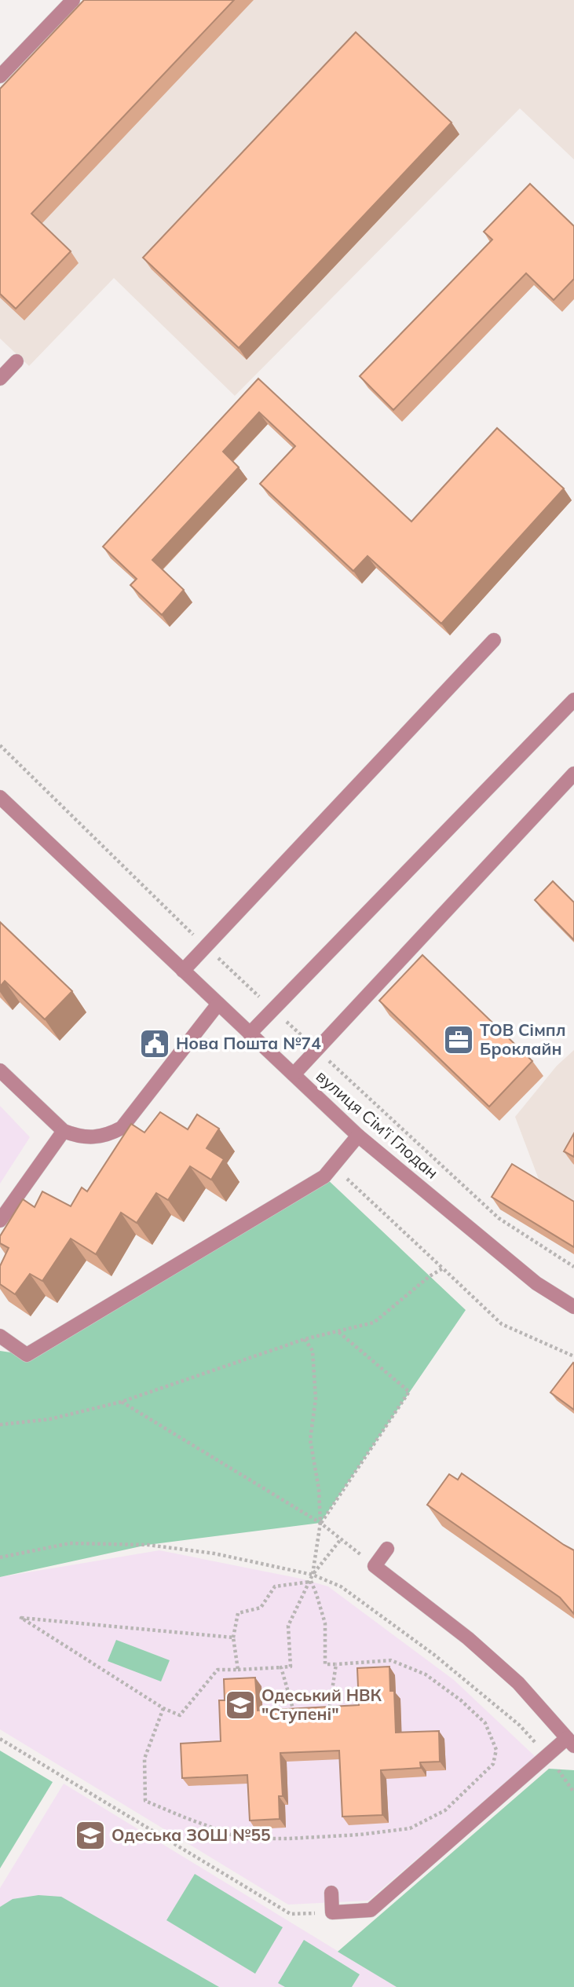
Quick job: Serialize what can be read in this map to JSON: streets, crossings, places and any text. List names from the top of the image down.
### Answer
{
  "streets": {
    "street": ["вулиця Сім'ї Глодан"]
  },
  "places": {
    "office": ["ТОВ Сімпл Броклайн"],
    "public building": ["Нова Пошта №74"],
    "school or university": ["Одеський НВК \"Ступені\"", "Одеська ЗОШ №55"]
  }
}
